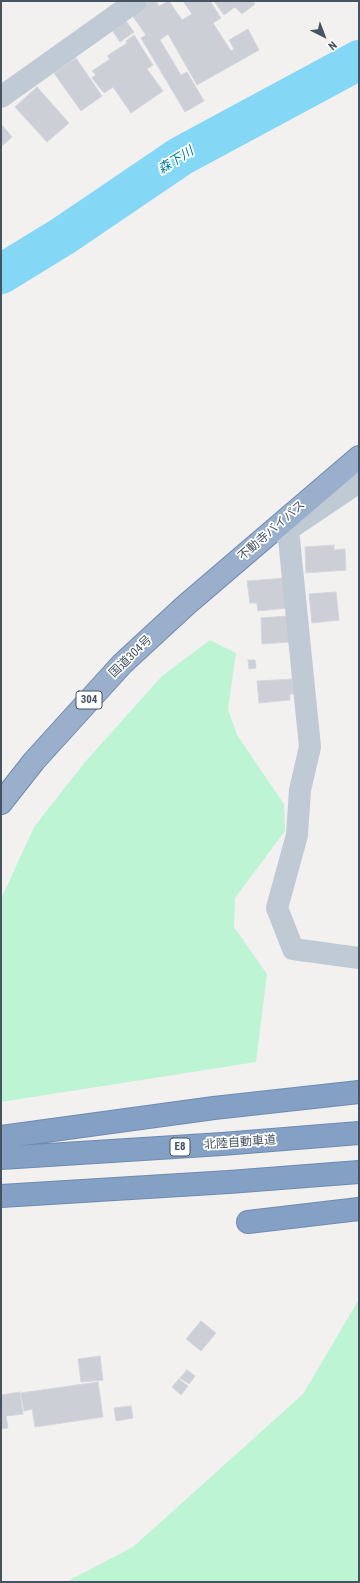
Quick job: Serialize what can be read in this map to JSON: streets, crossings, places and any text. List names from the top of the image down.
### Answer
{
  "streets": {
    "highway": [
      "不動寺バイパス",
      "国道304号",
      "304",
      "北陸自動車道",
      "E8"
    ]
  },
  "crossings": [
    ["不動寺バイパス", "国道304号"]
  ],
  "water": ["森下川"],
  "north": "bottom right"
}
